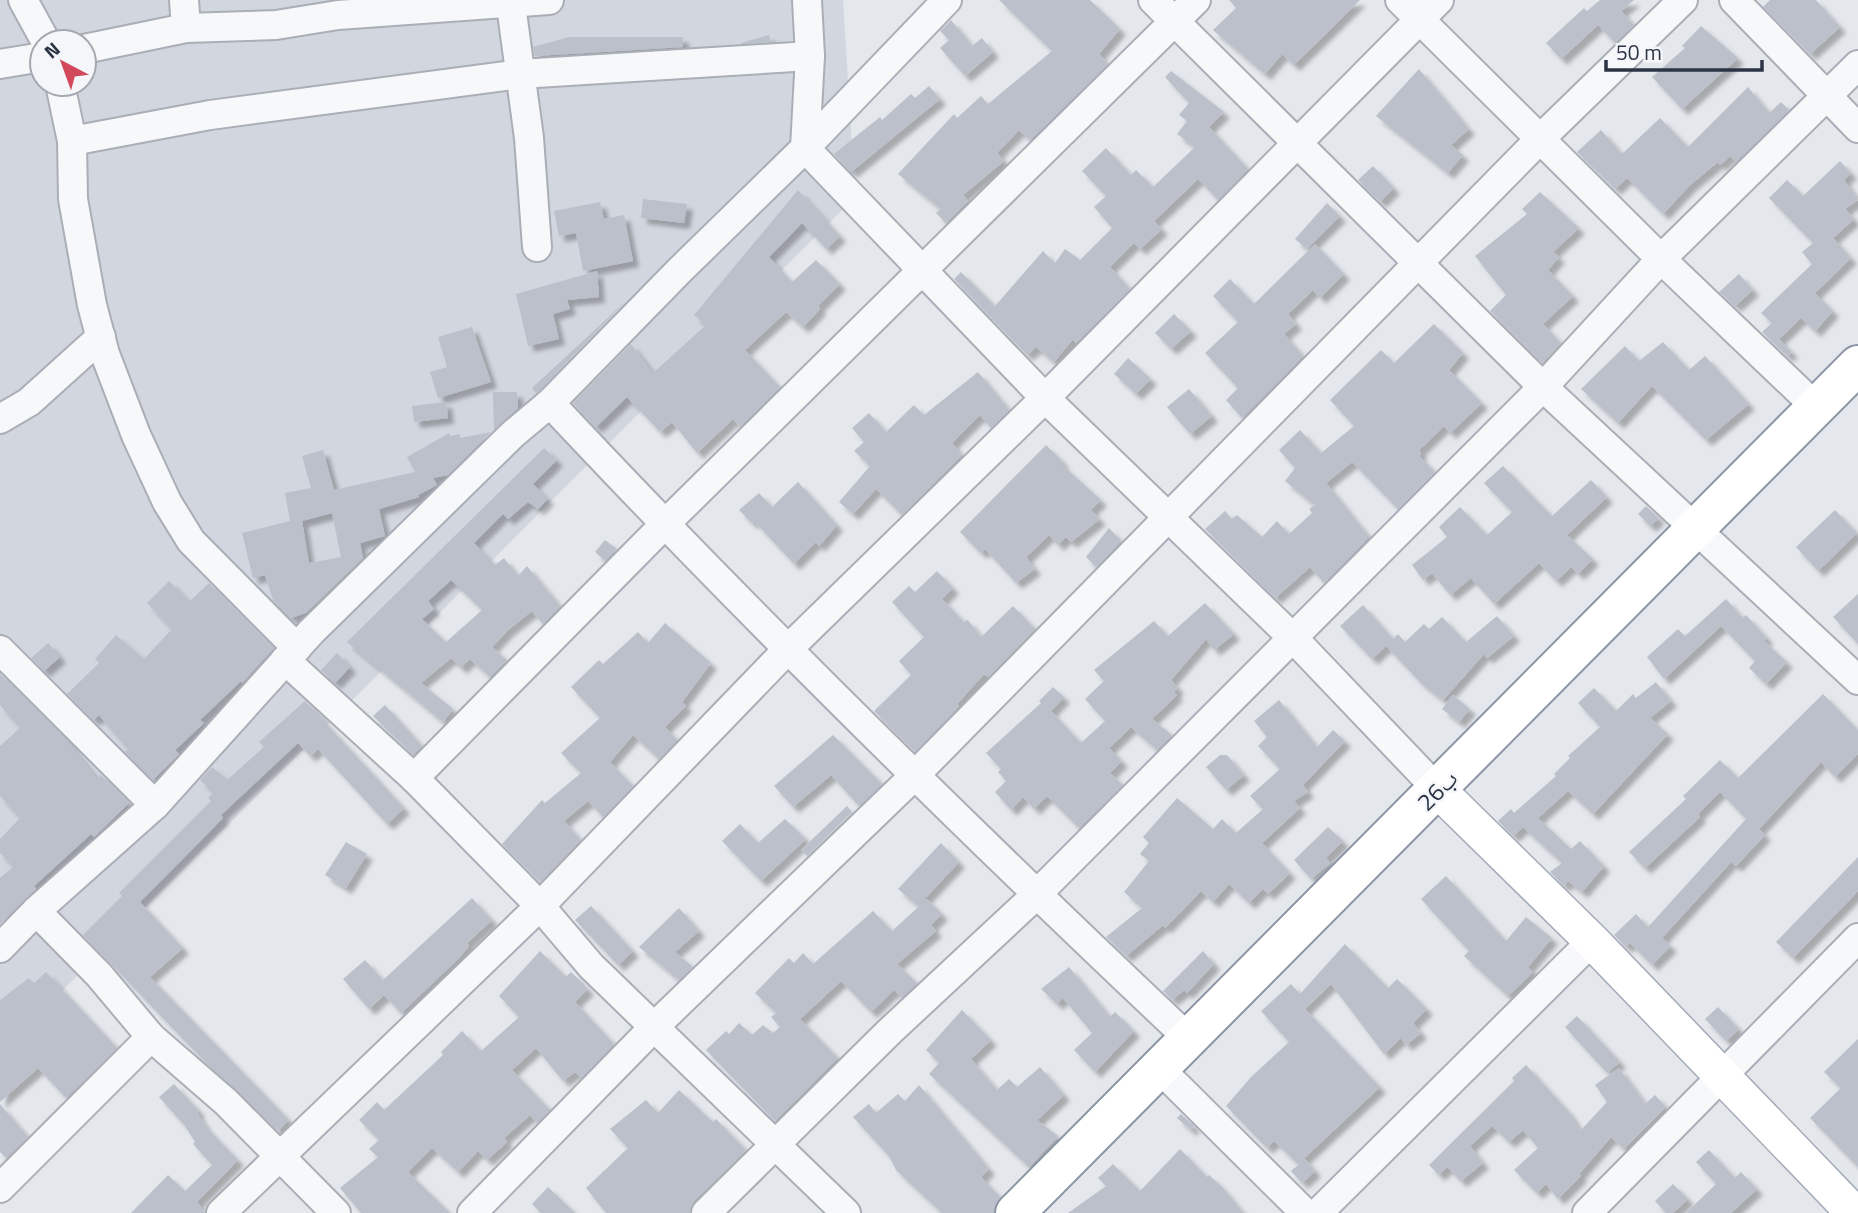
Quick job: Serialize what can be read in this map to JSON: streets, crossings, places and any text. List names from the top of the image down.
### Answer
{
  "streets": {
    "highway": ["26ب"]
  },
  "scale_bar": "50 m",
  "north": "top left"
}
